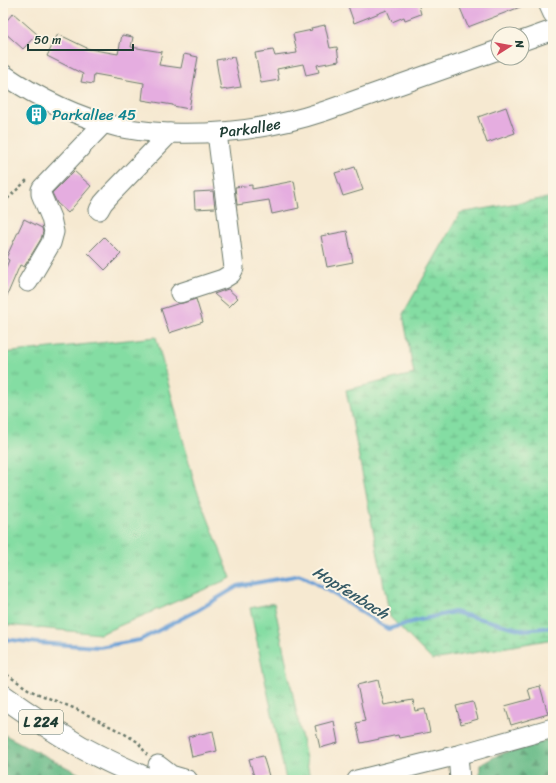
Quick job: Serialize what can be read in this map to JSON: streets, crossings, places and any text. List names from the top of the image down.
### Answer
{
  "streets": {
    "main road": ["L 224"],
    "street": ["Parkallee"]
  },
  "water": ["Hopfenbach"],
  "places": {
    "building": ["Parkallee 45"]
  },
  "scale_bar": "50 m",
  "north": "right"
}
